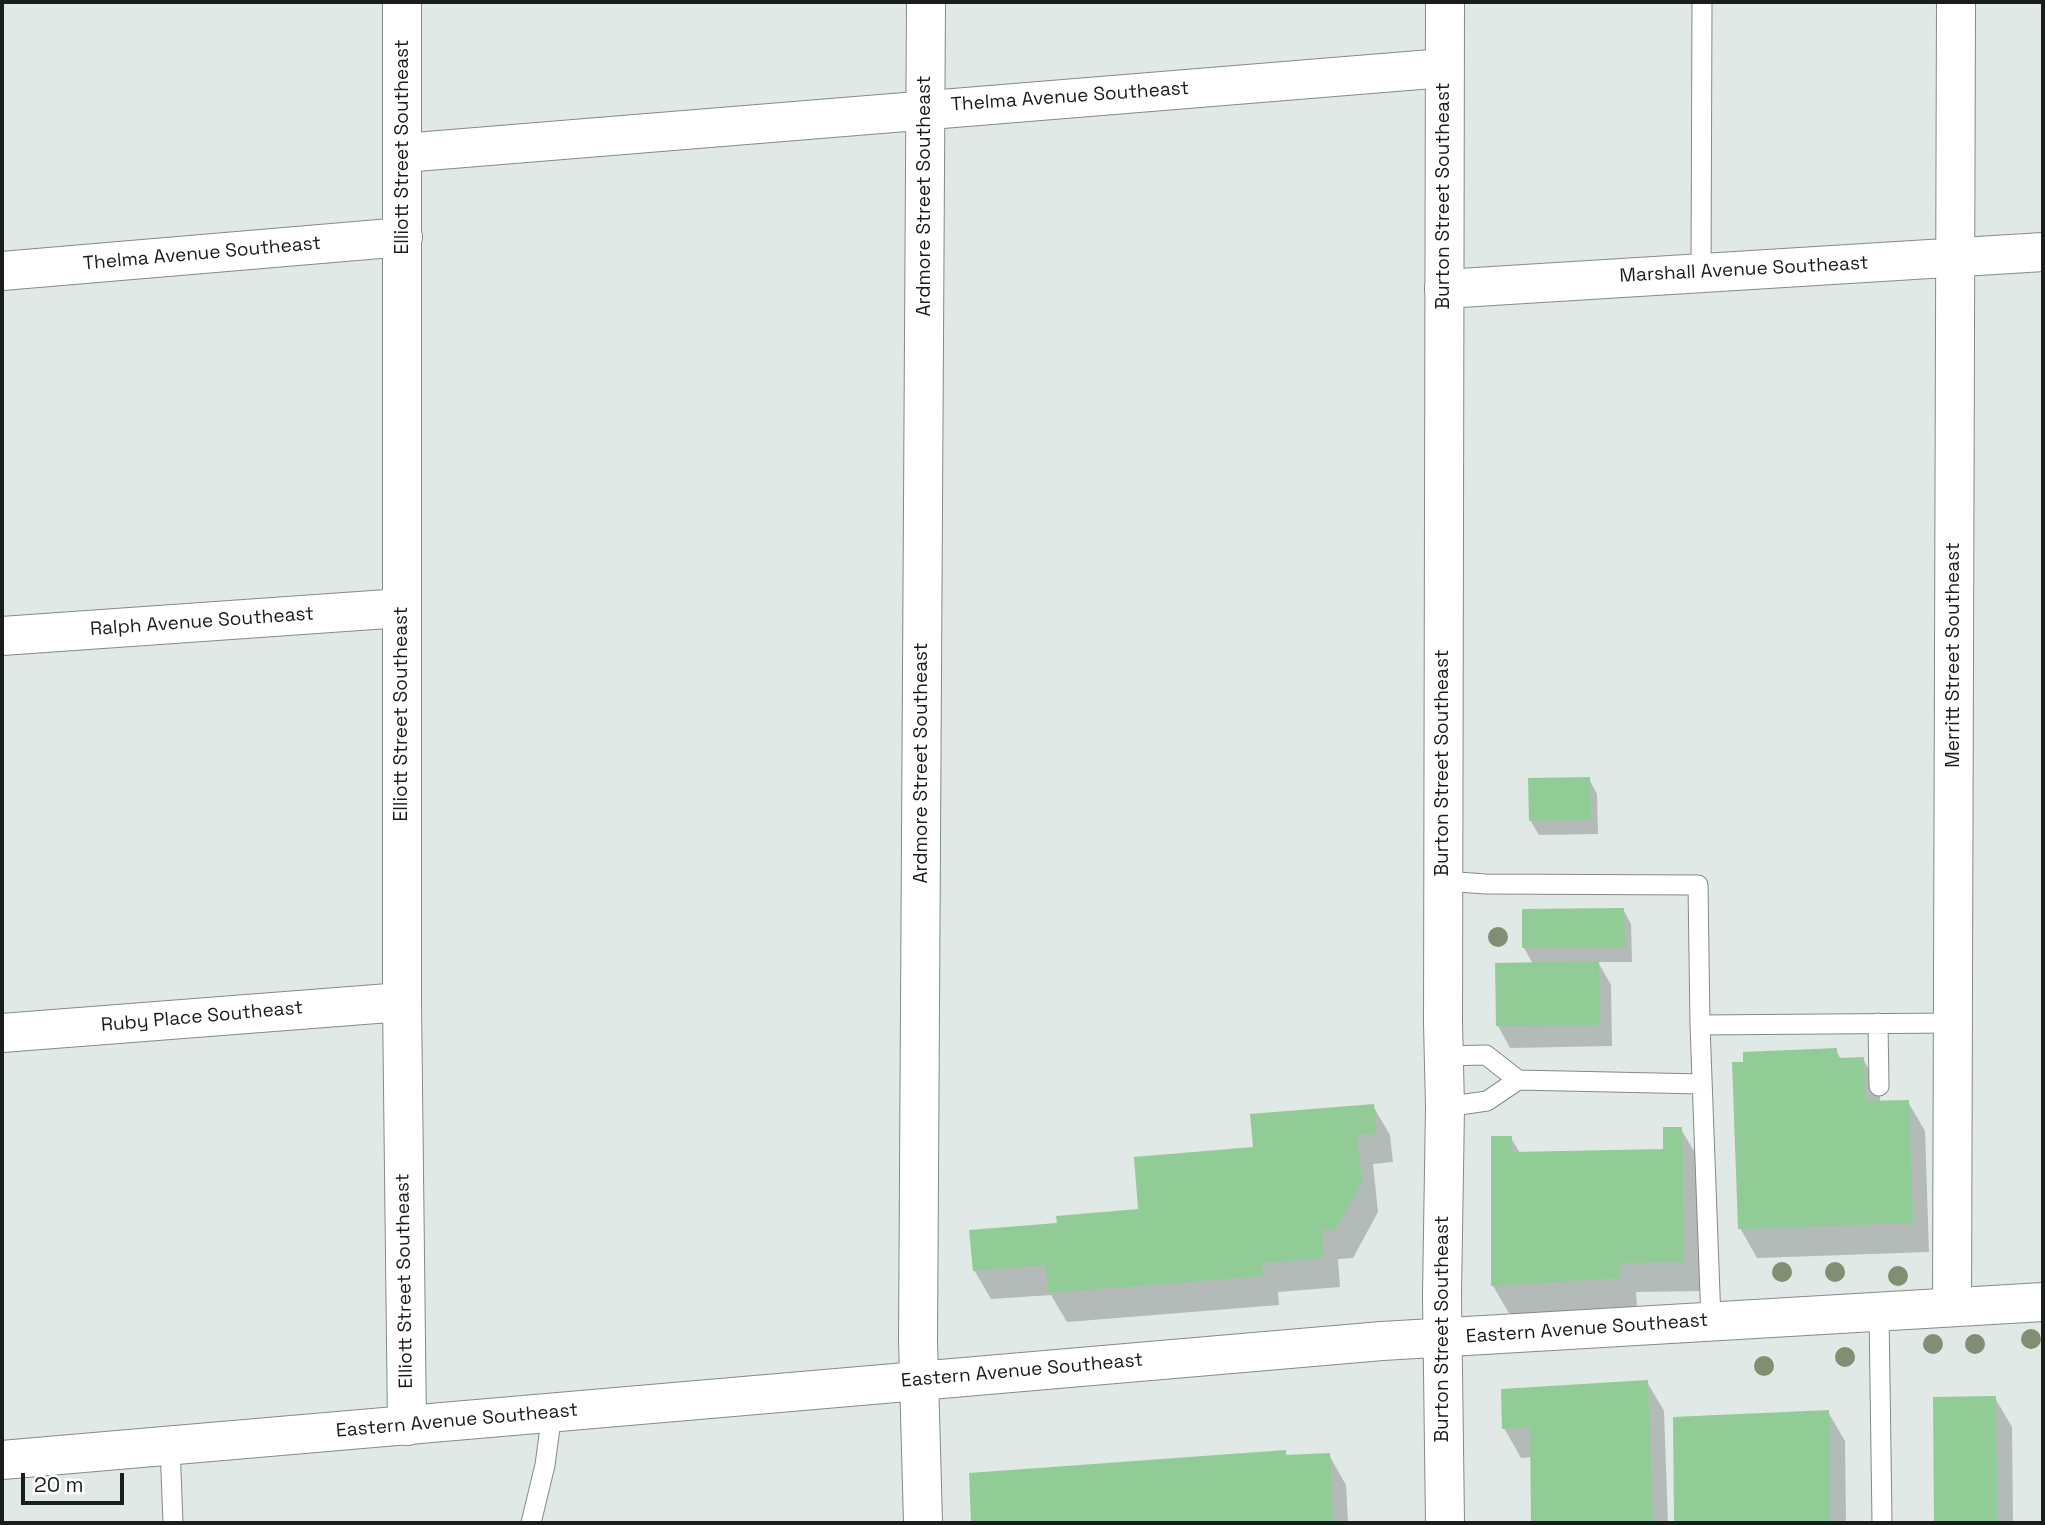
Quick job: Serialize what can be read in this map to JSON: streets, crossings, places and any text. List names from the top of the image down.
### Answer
{
  "streets": {
    "street": [
      "Thelma Avenue Southeast",
      "Elliott Street Southeast",
      "Ardmore Street Southeast",
      "Burton Street Southeast",
      "Marshall Avenue Southeast",
      "Ralph Avenue Southeast",
      "Merritt Street Southeast",
      "Ruby Place Southeast",
      "Eastern Avenue Southeast"
    ]
  },
  "crossings": [
    ["Thelma Avenue Southeast", "Elliott Street Southeast"],
    ["Thelma Avenue Southeast", "Ardmore Street Southeast"],
    ["Thelma Avenue Southeast", "Burton Street Southeast"],
    ["Elliott Street Southeast", "Ralph Avenue Southeast"],
    ["Elliott Street Southeast", "Ruby Place Southeast"],
    ["Elliott Street Southeast", "Eastern Avenue Southeast"],
    ["Ardmore Street Southeast", "Eastern Avenue Southeast"],
    ["Burton Street Southeast", "Marshall Avenue Southeast"],
    ["Burton Street Southeast", "Eastern Avenue Southeast"],
    ["Marshall Avenue Southeast", "Merritt Street Southeast"],
    ["Merritt Street Southeast", "Eastern Avenue Southeast"]
  ],
  "scale_bar": "20 m"
}
